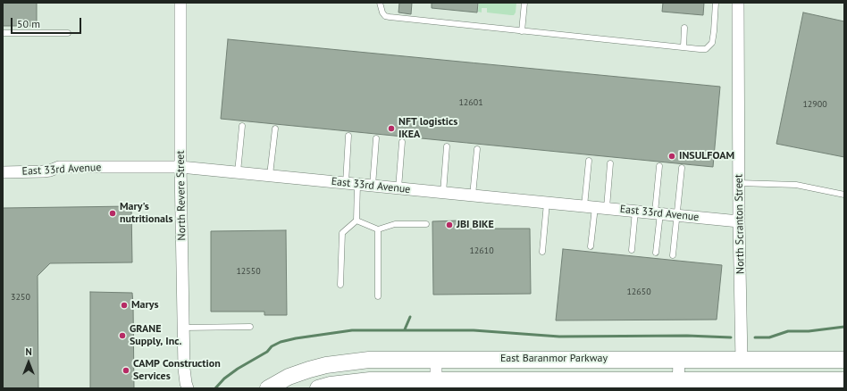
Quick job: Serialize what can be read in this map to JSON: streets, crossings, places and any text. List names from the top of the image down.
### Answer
{
  "streets": {
    "street": [
      "East 33rd Avenue",
      "North Revere Street",
      "North Scranton Street",
      "East Baranmor Parkway"
    ]
  },
  "crossings": [
    ["East 33rd Avenue", "North Revere Street"],
    ["East 33rd Avenue", "North Scranton Street"],
    ["North Scranton Street", "East Baranmor Parkway"]
  ],
  "places": [
    "NFT logistics IKEA",
    "INSULFOAM",
    "Mary's nutritionals",
    "JBI BIKE",
    "Marys",
    "GRANE Supply, Inc.",
    "CAMP Construction Services"
  ],
  "house_numbers": [
    "12601",
    "12900",
    "12610",
    "12550",
    "12650",
    "3250"
  ],
  "scale_bar": "50 m",
  "north": "top"
}
